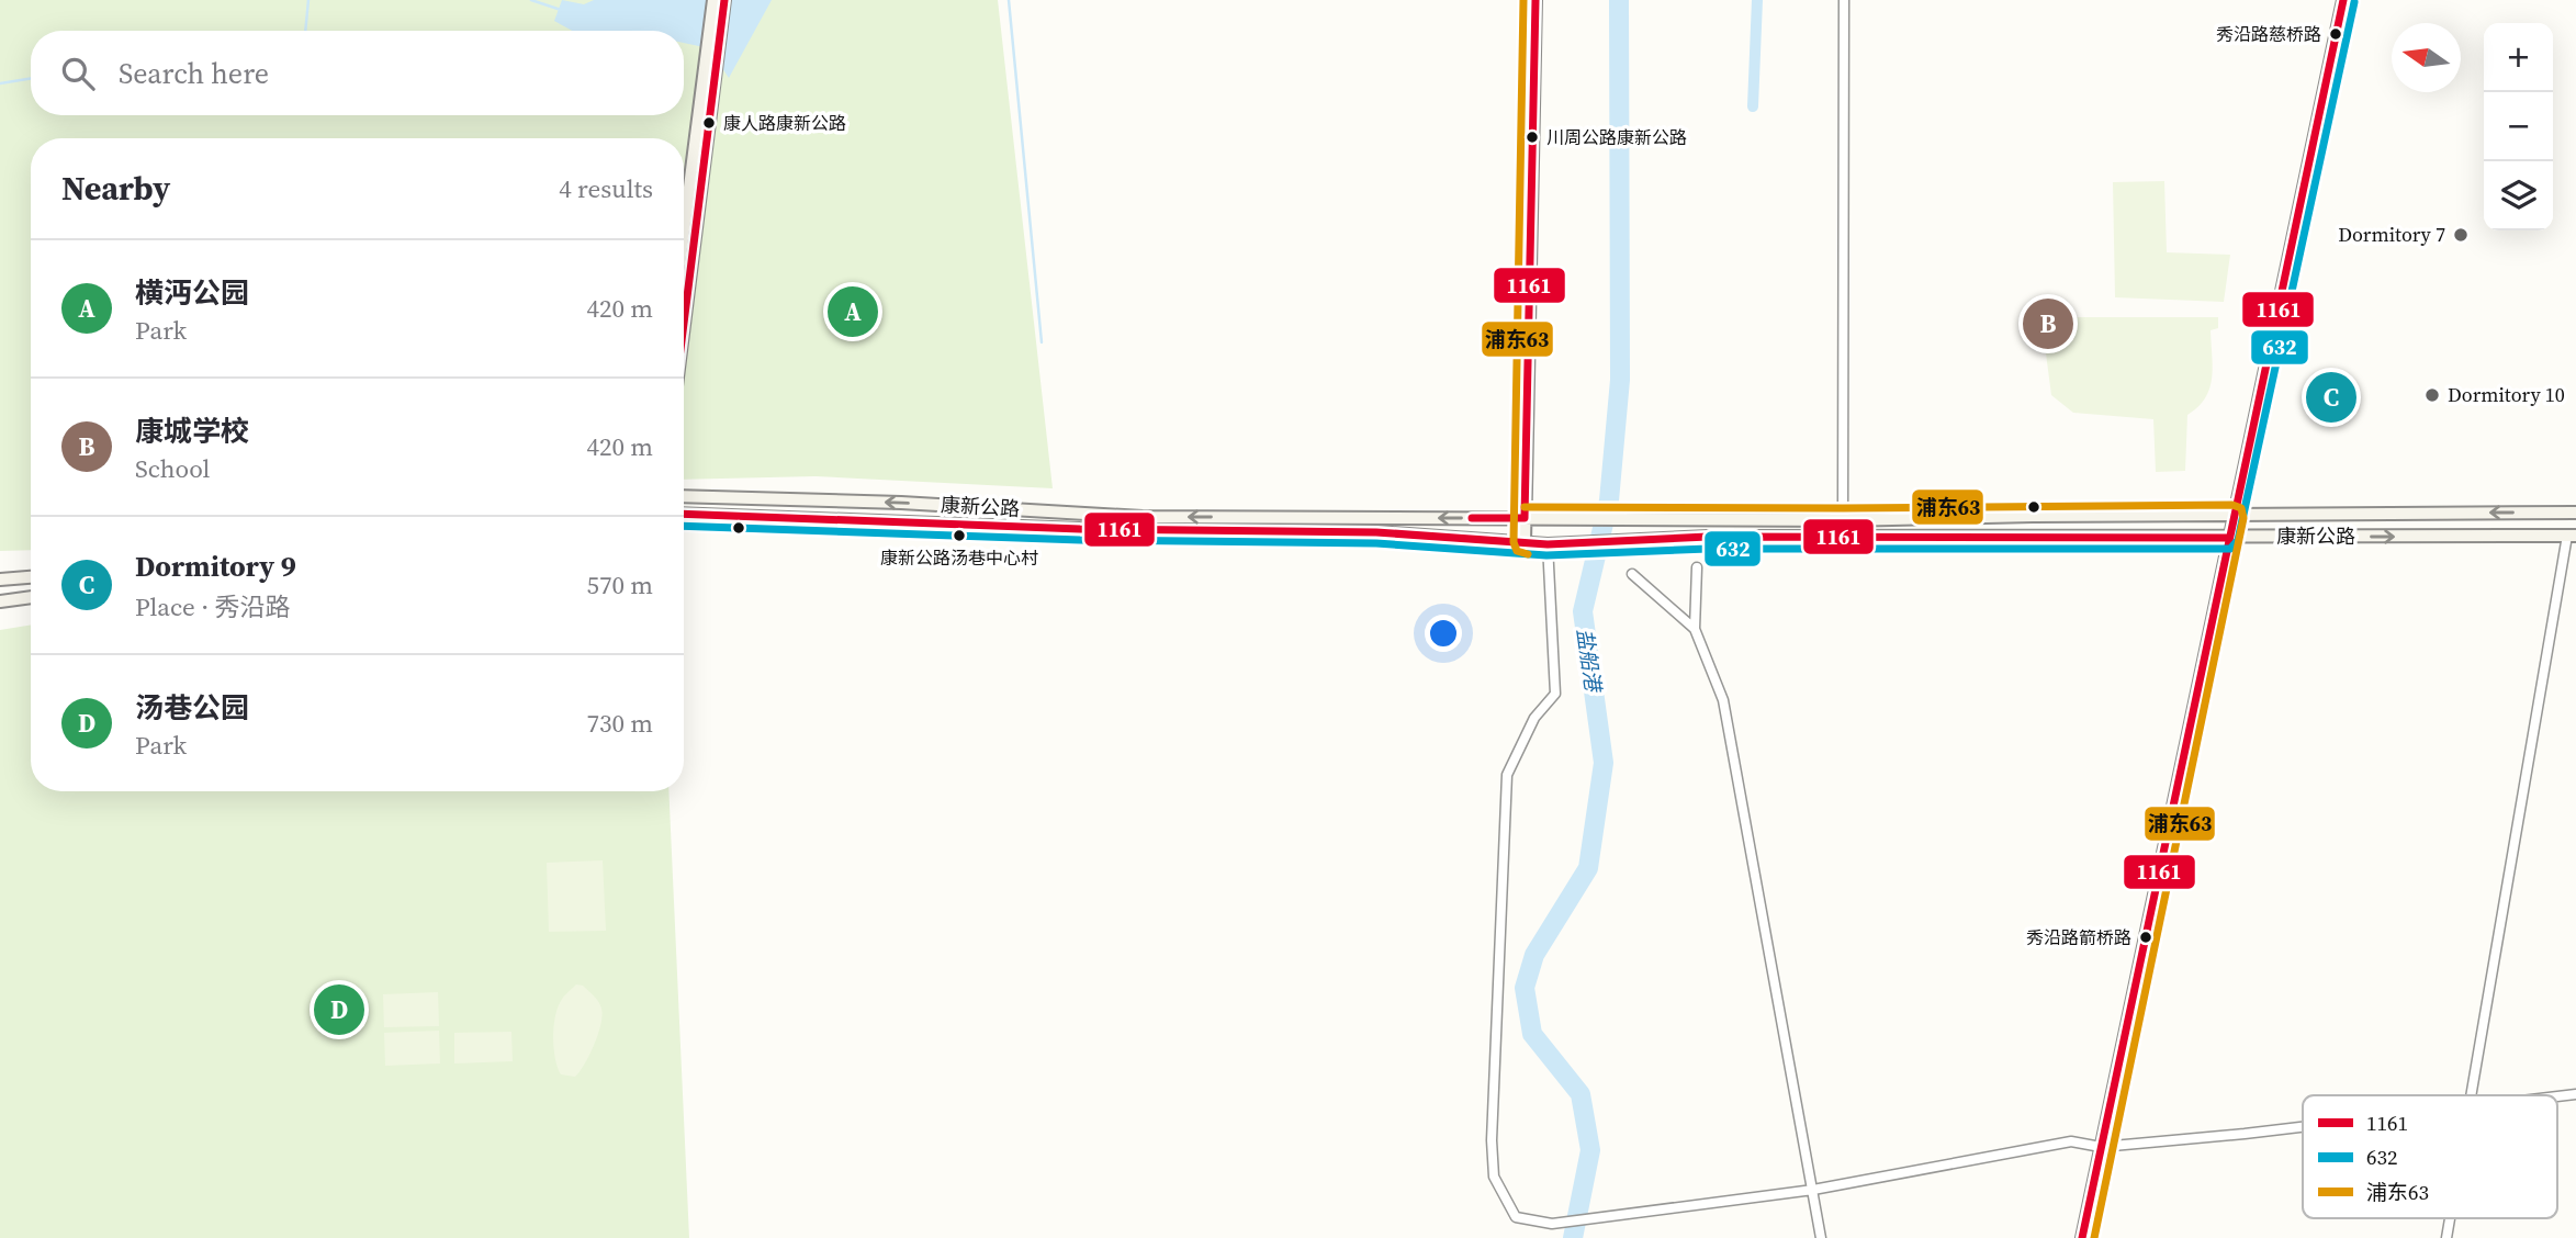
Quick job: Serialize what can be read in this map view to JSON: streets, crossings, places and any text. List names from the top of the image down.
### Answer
{
  "streets": {
    "main road": ["康新公路"]
  },
  "water": ["盐船港"],
  "places": [
    "秀沿路慈桥路",
    "康人路康新公路",
    "川周公路康新公路",
    "Dormitory 7",
    "Dormitory 10",
    "康新公路汤巷中心村",
    "秀沿路箭桥路"
  ],
  "lines": ["transit line 1161", "transit line 浦东63", "transit line 632"],
  "legend": ["1161", "632", "浦东63"],
  "north": "left",
  "page": {
    "map_buttons": ["+", "−"],
    "search": "Search here",
    "heading": ["Nearby", "4 results"],
    "list": [
      {
        "mark": "A",
        "name": "横沔公园",
        "note": "Park",
        "value": "420 m"
      },
      {
        "mark": "B",
        "name": "康城学校",
        "note": "School",
        "value": "420 m"
      },
      {
        "mark": "C",
        "name": "Dormitory 9",
        "note": "Place · 秀沿路",
        "value": "570 m"
      },
      {
        "mark": "D",
        "name": "汤巷公园",
        "note": "Park",
        "value": "730 m"
      }
    ],
    "pins": [
      "A",
      "B",
      "C",
      "D"
    ]
  }
}
